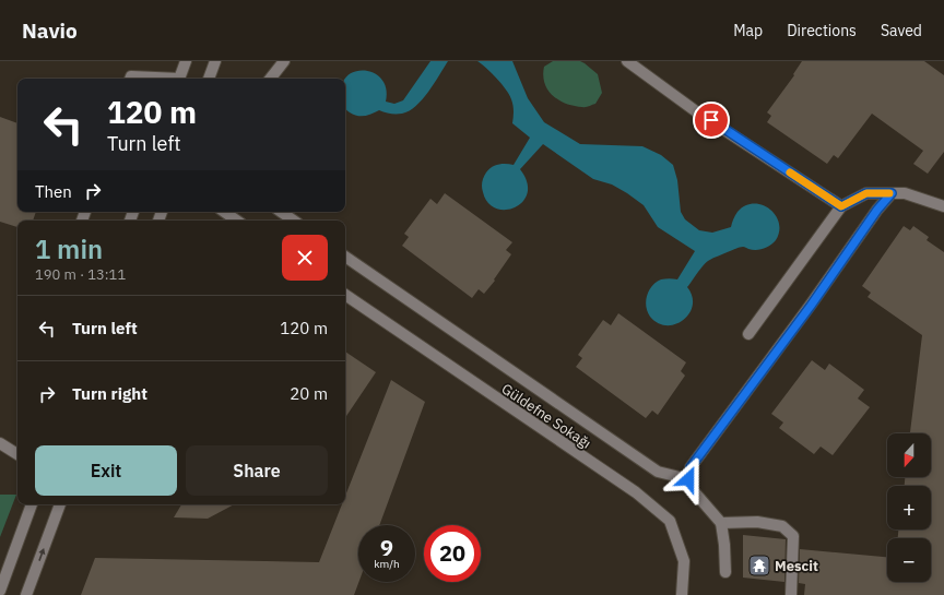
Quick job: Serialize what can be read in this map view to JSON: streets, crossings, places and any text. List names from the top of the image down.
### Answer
{
  "streets": {
    "street": ["Güldefne Sokağı"]
  },
  "places": {
    "temple": ["Mescit"]
  },
  "north": "bottom",
  "page": {
    "header": "Navio",
    "nav": ["Map", "Directions", "Saved"],
    "turn": ["120 m", "Turn left"],
    "then": "Then",
    "heading": ["1 min", "190 m · 13:11"],
    "list": [
      {
        "name": "Turn left",
        "value": "120 m"
      },
      {
        "name": "Turn right",
        "value": "20 m"
      }
    ],
    "map_buttons": ["+", "−"],
    "buttons": ["Exit", "Share"],
    "speed": "9 km/h",
    "limit": "20"
  }
}
